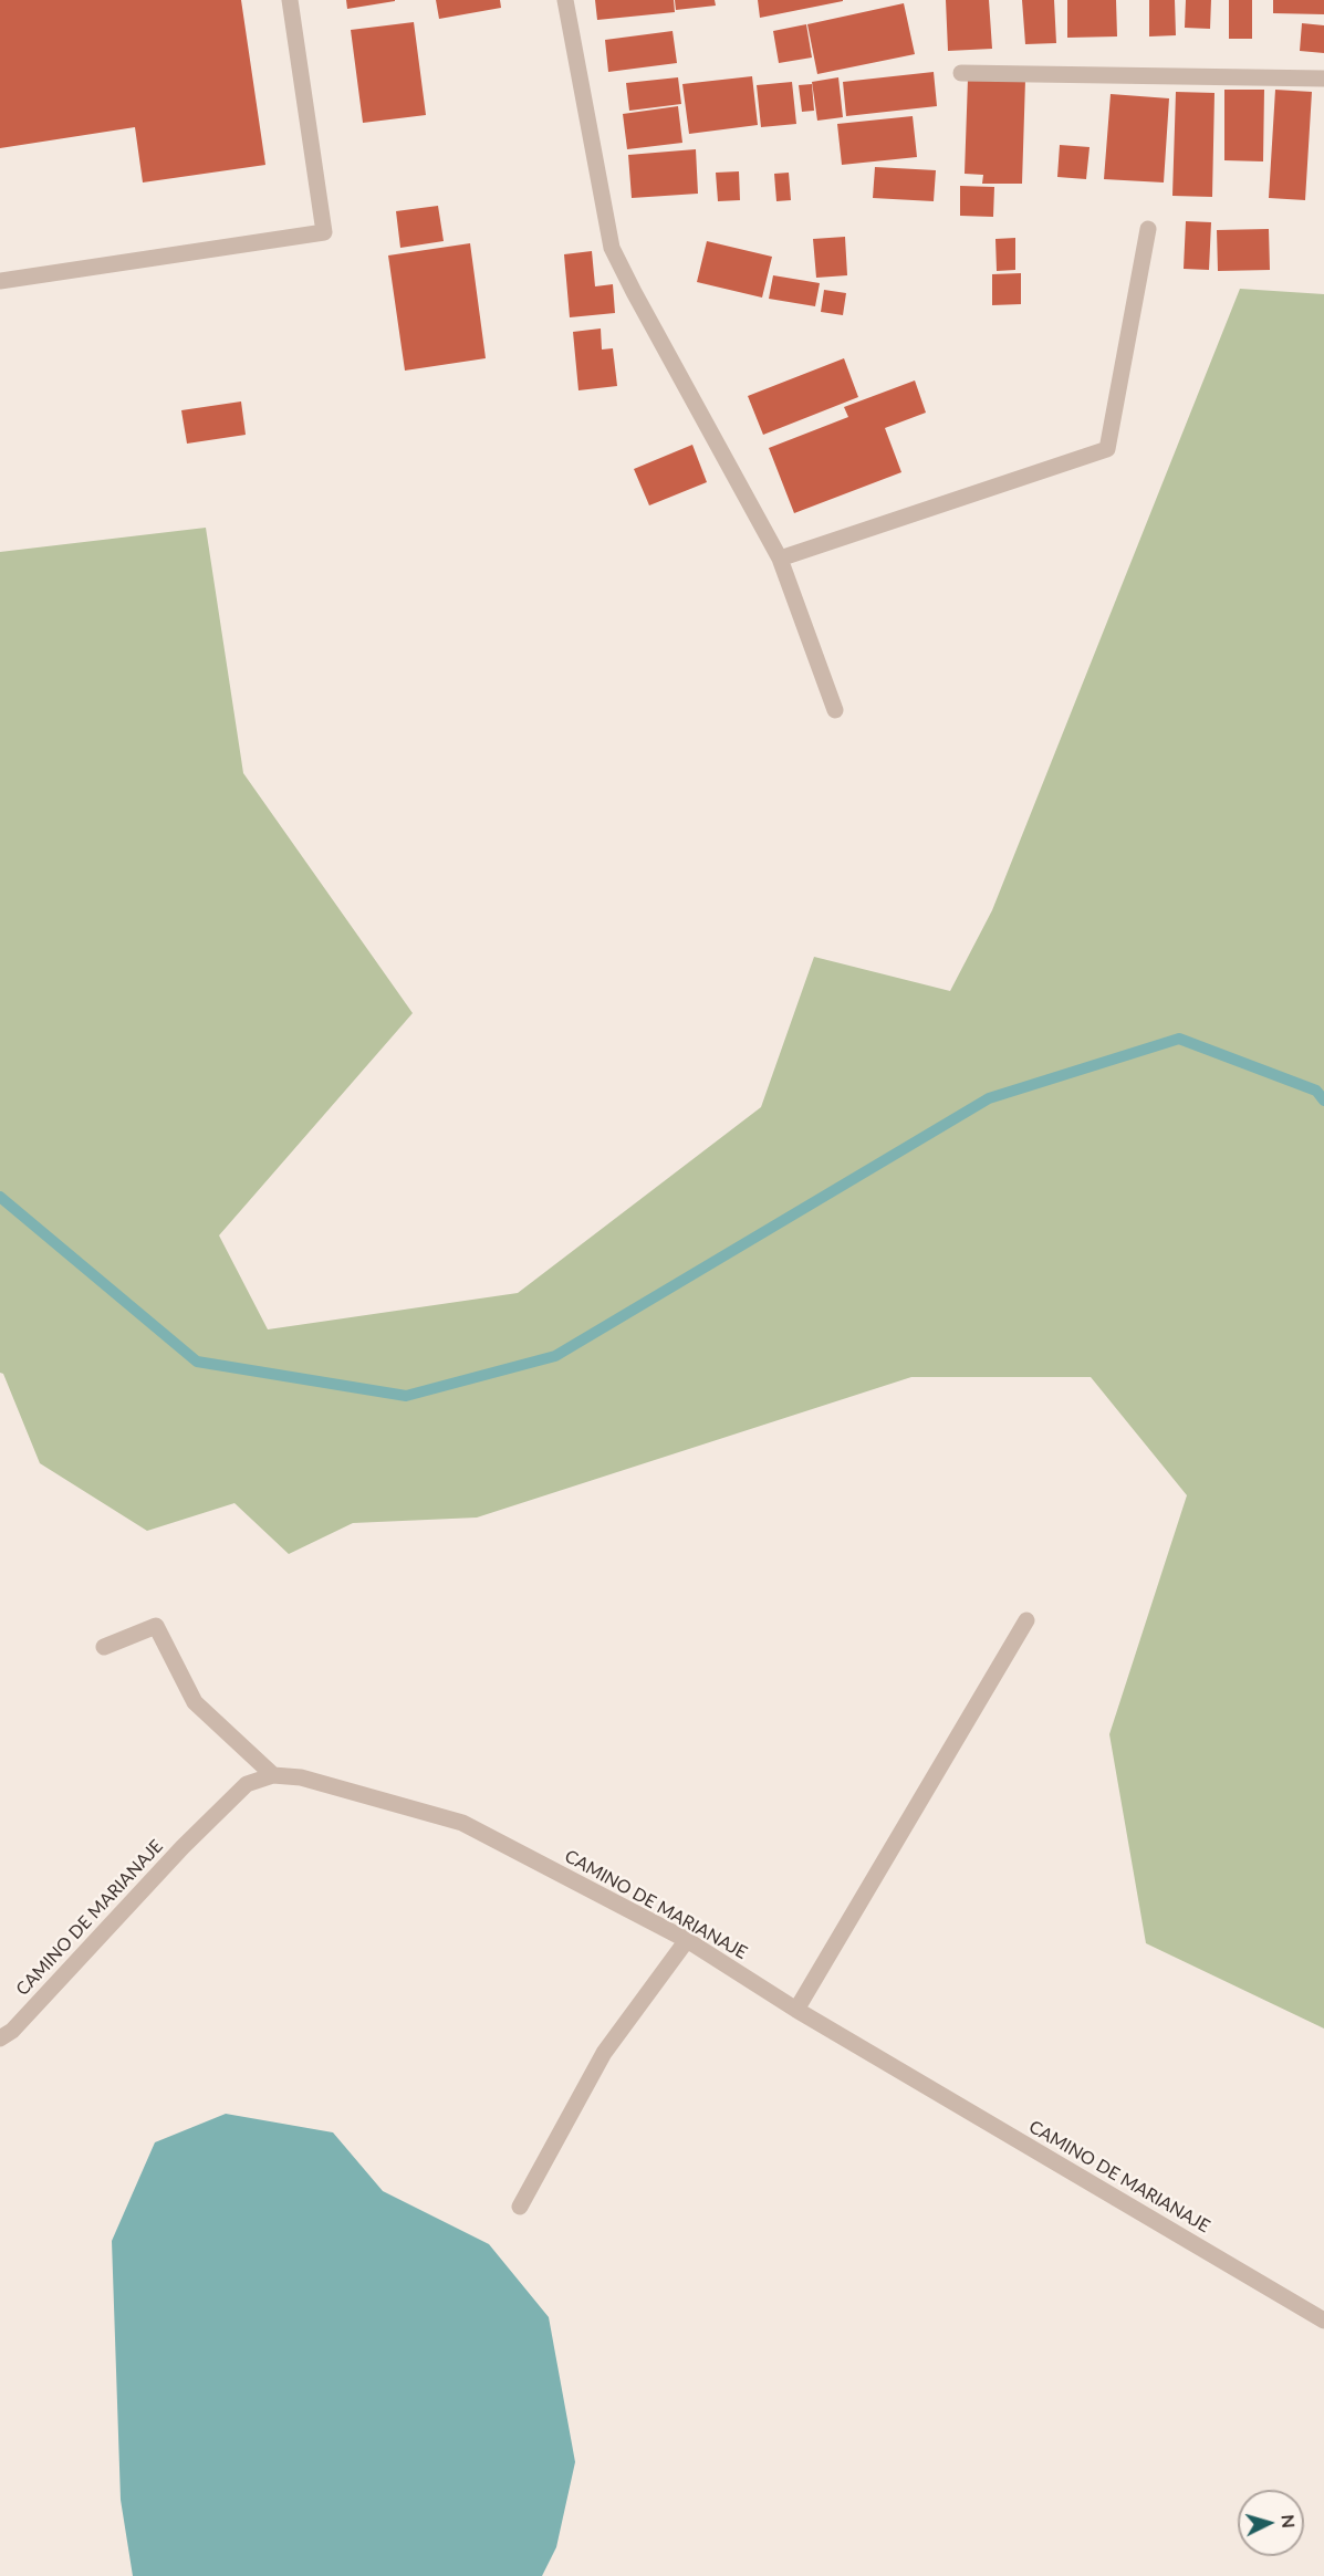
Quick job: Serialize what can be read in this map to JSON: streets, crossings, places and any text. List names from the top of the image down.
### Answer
{
  "streets": {
    "street": ["CAMINO DE MARIANAJE"]
  },
  "north": "right"
}
